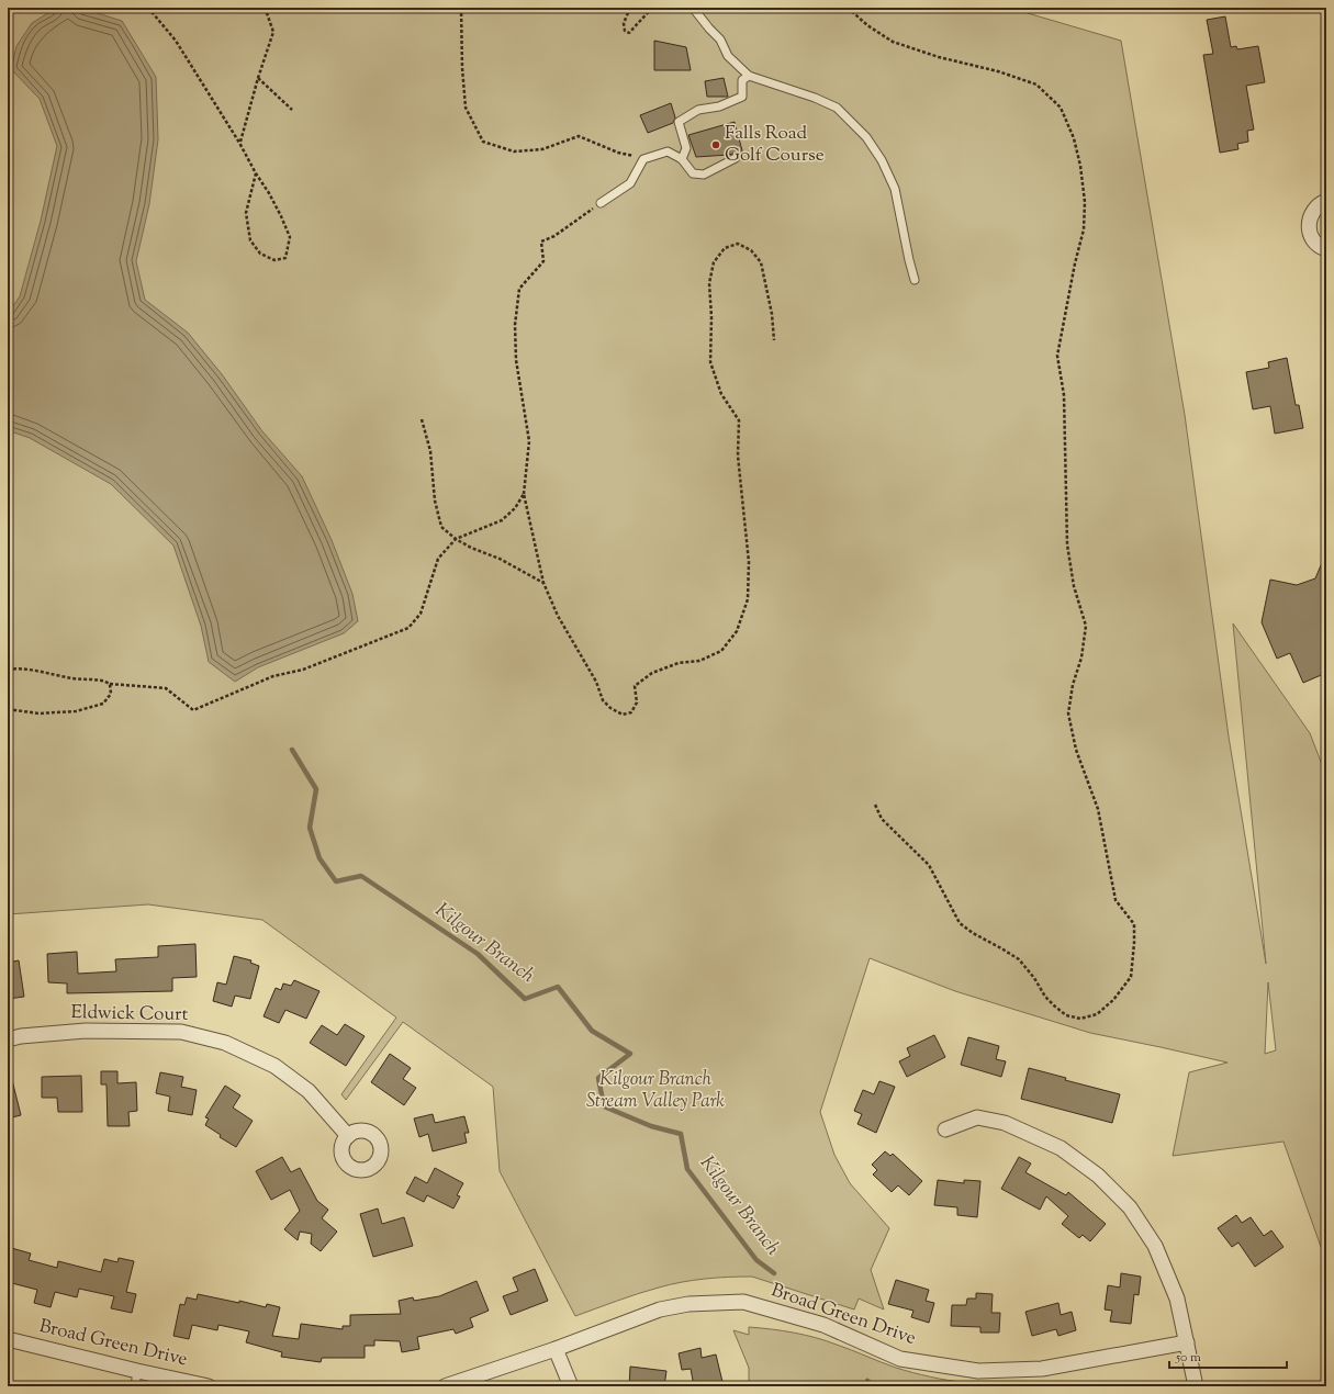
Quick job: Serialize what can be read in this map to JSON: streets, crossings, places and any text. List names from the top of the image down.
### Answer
{
  "streets": {
    "street": ["Eldwick Court", "Broad Green Drive"]
  },
  "water": ["Kilgour Branch"],
  "parks": ["Kilgour Branch Stream Valley Park"],
  "places": ["Falls Road Golf Course"],
  "scale_bar": "50 m"
}
